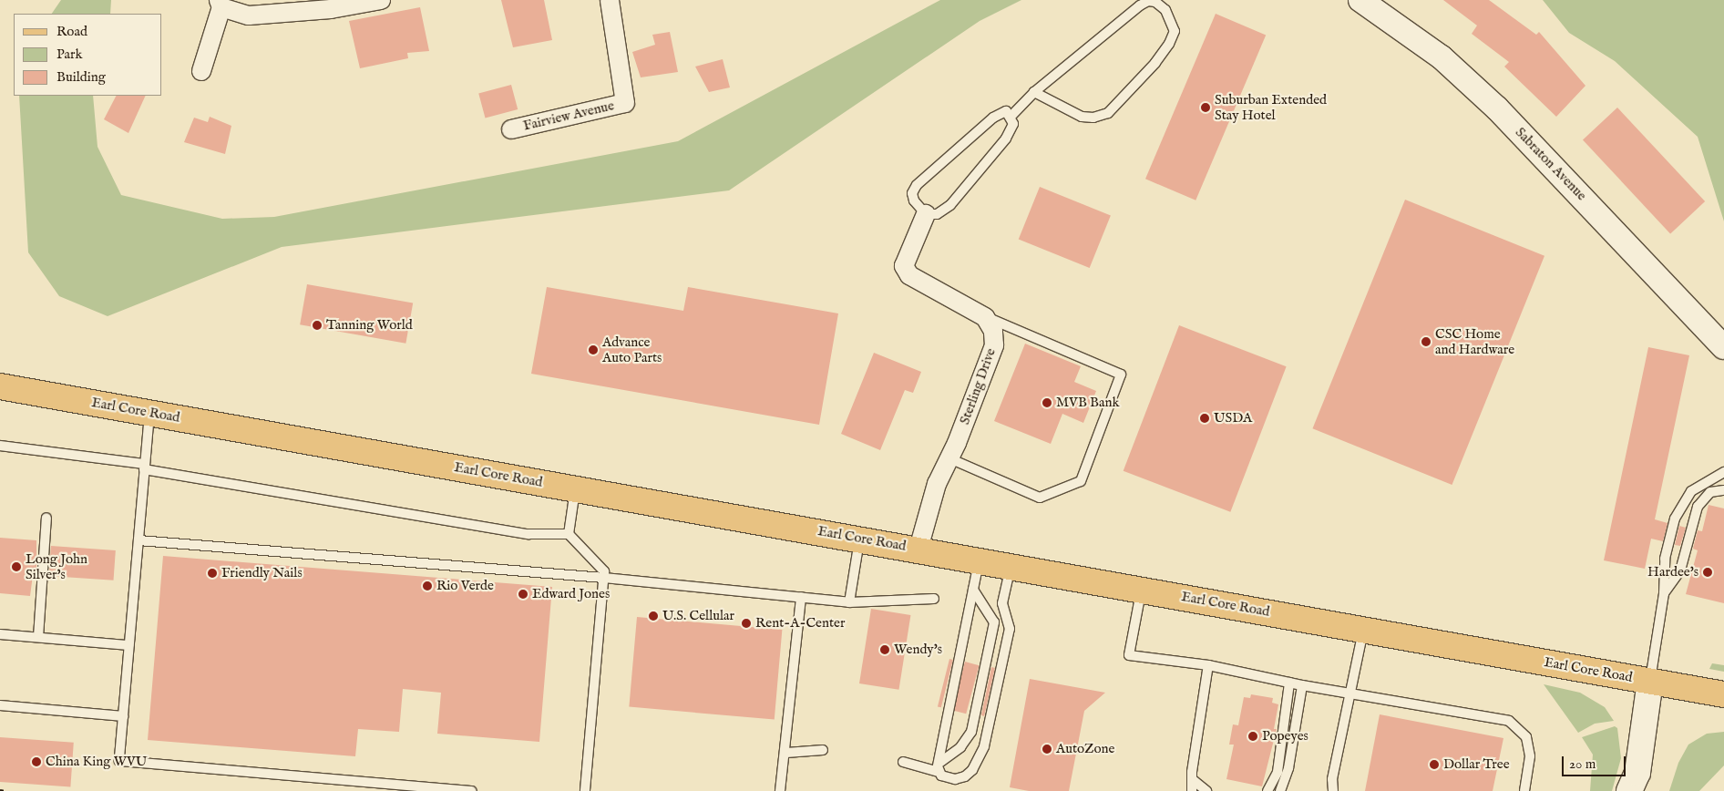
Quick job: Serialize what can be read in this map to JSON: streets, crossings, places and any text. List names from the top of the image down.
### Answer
{
  "streets": {
    "main road": ["Earl Core Road"],
    "street": ["Fairview Avenue", "Sabraton Avenue", "Sterling Drive"]
  },
  "crossings": [
    ["Sterling Drive", "Earl Core Road"]
  ],
  "places": [
    "Suburban Extended Stay Hotel",
    "Tanning World",
    "CSC Home and Hardware",
    "Advance Auto Parts",
    "MVB Bank",
    "USDA",
    "Long John Silver's",
    "Hardee's",
    "Friendly Nails",
    "Rio Verde",
    "Edward Jones",
    "U.S. Cellular",
    "Rent-A-Center",
    "Wendy's",
    "Popeyes",
    "AutoZone",
    "China King WVU",
    "Dollar Tree"
  ],
  "legend": ["Road", "Park", "Building"],
  "scale_bar": "20 m"
}
